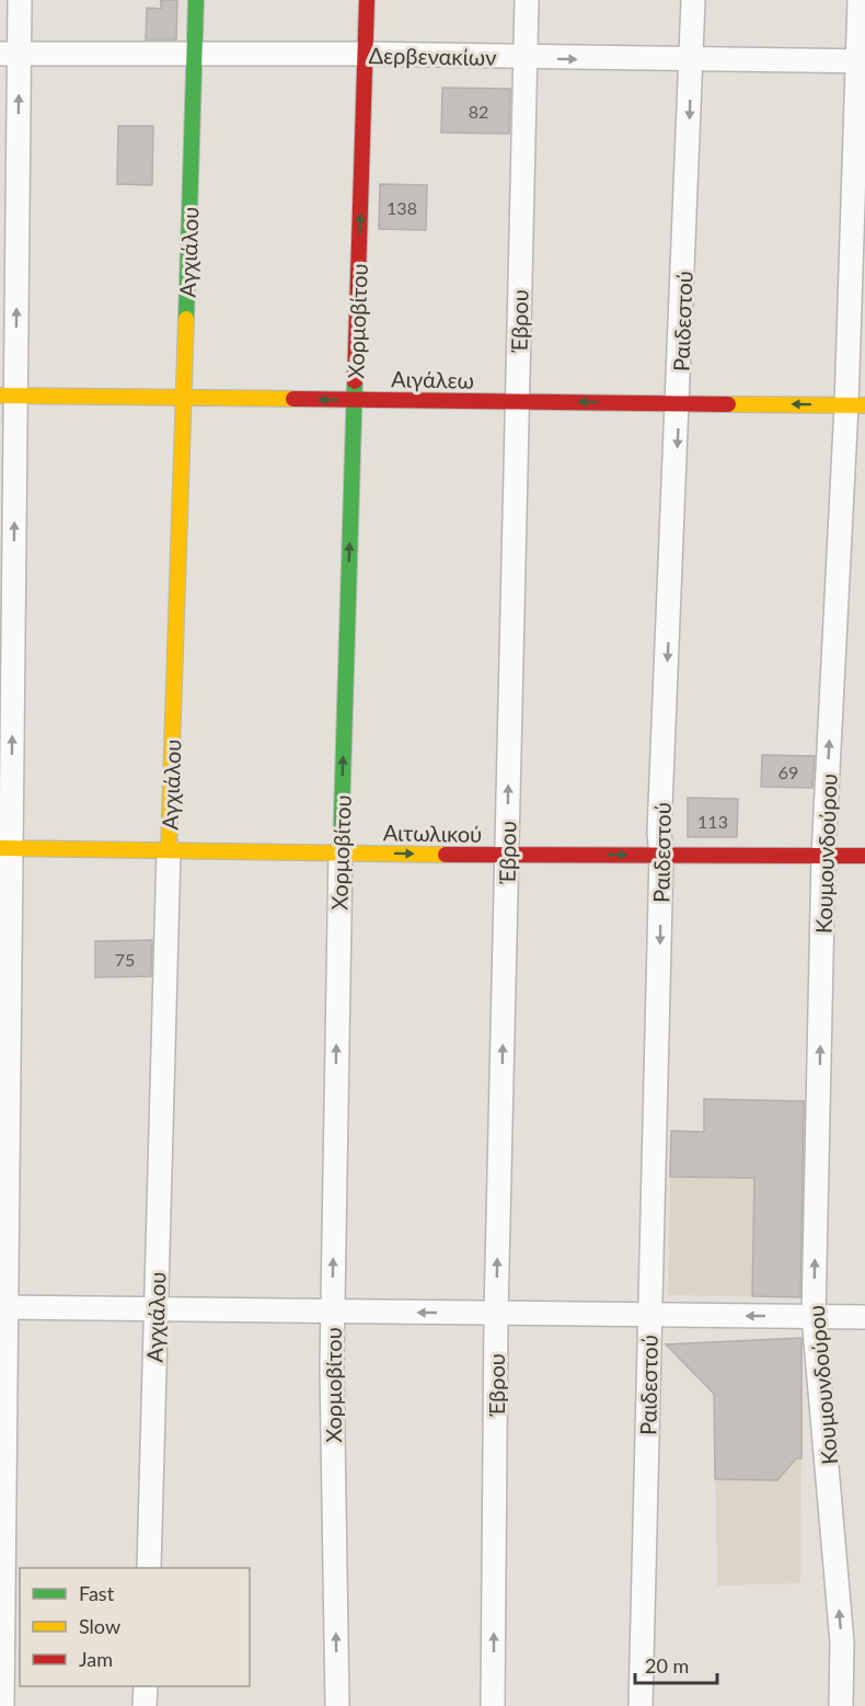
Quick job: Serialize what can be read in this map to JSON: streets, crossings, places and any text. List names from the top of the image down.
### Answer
{
  "streets": {
    "street": [
      "Δερβενακίων",
      "Αγχιάλου",
      "Χορμοβίτου",
      "Έβρου",
      "Ραιδεστού",
      "Αιγάλεω",
      "Αιτωλικού",
      "Κουμουνδούρου"
    ]
  },
  "crossings": [
    ["Δερβενακίων", "Αγχιάλου"],
    ["Δερβενακίων", "Χορμοβίτου"],
    ["Δερβενακίων", "Έβρου"],
    ["Δερβενακίων", "Ραιδεστού"],
    ["Δερβενακίων", "Κουμουνδούρου"],
    ["Αγχιάλου", "Αιγάλεω"],
    ["Αγχιάλου", "Αιτωλικού"],
    ["Χορμοβίτου", "Αιγάλεω"],
    ["Χορμοβίτου", "Αιτωλικού"],
    ["Έβρου", "Αιγάλεω"],
    ["Έβρου", "Αιτωλικού"],
    ["Ραιδεστού", "Αιγάλεω"],
    ["Ραιδεστού", "Αιτωλικού"],
    ["Αιγάλεω", "Κουμουνδούρου"],
    ["Αιτωλικού", "Κουμουνδούρου"]
  ],
  "one_way": [
    "Χορμοβίτου",
    "Έβρου",
    "Ραιδεστού",
    "Αιγάλεω",
    "Αιτωλικού",
    "Κουμουνδούρου"
  ],
  "house_numbers": [
    "82",
    "138",
    "69",
    "113",
    "75"
  ],
  "legend": ["Fast", "Slow", "Jam"],
  "scale_bar": "20 m"
}
